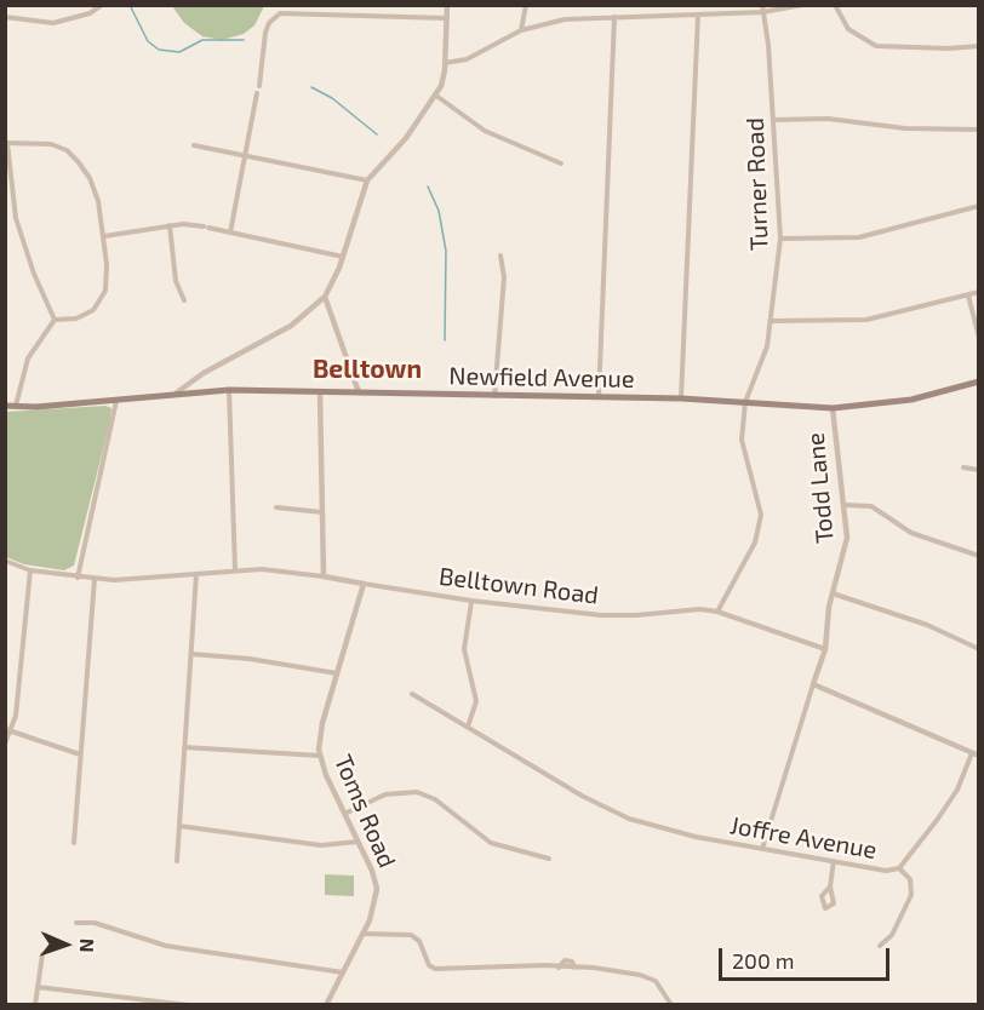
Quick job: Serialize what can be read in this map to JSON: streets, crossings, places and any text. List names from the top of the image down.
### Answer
{
  "streets": {
    "main road": ["Newfield Avenue"],
    "street": [
      "Turner Road",
      "Todd Lane",
      "Belltown Road",
      "Toms Road",
      "Joffre Avenue"
    ]
  },
  "crossings": [
    ["Turner Road", "Newfield Avenue"],
    ["Newfield Avenue", "Todd Lane"],
    ["Todd Lane", "Belltown Road"],
    ["Belltown Road", "Toms Road"]
  ],
  "districts": ["Belltown"],
  "scale_bar": "200 m",
  "north": "right"
}
